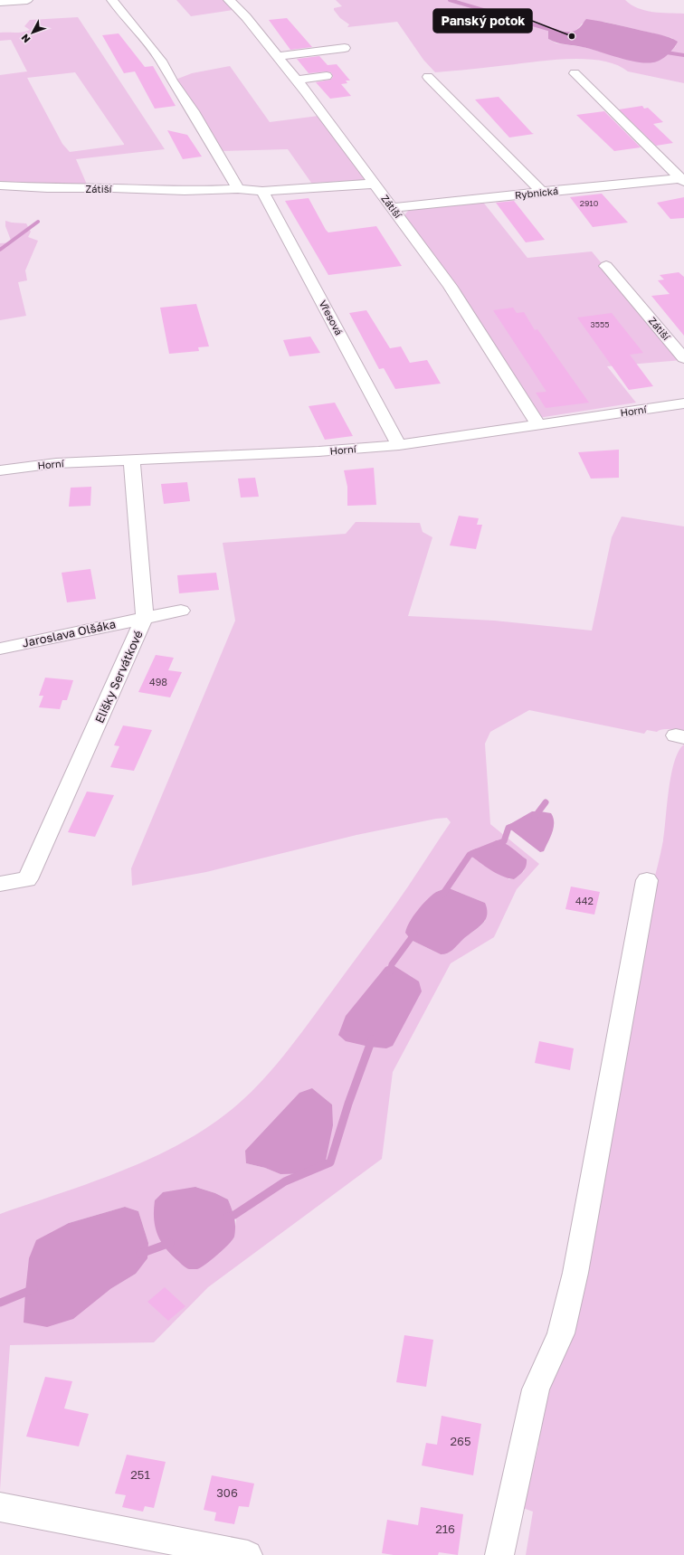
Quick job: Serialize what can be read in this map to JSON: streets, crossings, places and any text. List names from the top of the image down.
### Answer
{
  "streets": {
    "street": [
      "Zátiší",
      "Rybnická",
      "Vřesová",
      "Horní",
      "Jaroslava Olšáka",
      "Elišky Servátkové"
    ]
  },
  "crossings": [
    ["Zátiší", "Rybnická"],
    ["Zátiší", "Vřesová"],
    ["Zátiší", "Horní"],
    ["Vřesová", "Horní"],
    ["Horní", "Elišky Servátkové"],
    ["Jaroslava Olšáka", "Elišky Servátkové"]
  ],
  "places": ["Panský potok"],
  "house_numbers": [
    "2910",
    "3555",
    "498",
    "442",
    "265",
    "251",
    "306",
    "216"
  ],
  "north": "bottom left"
}
